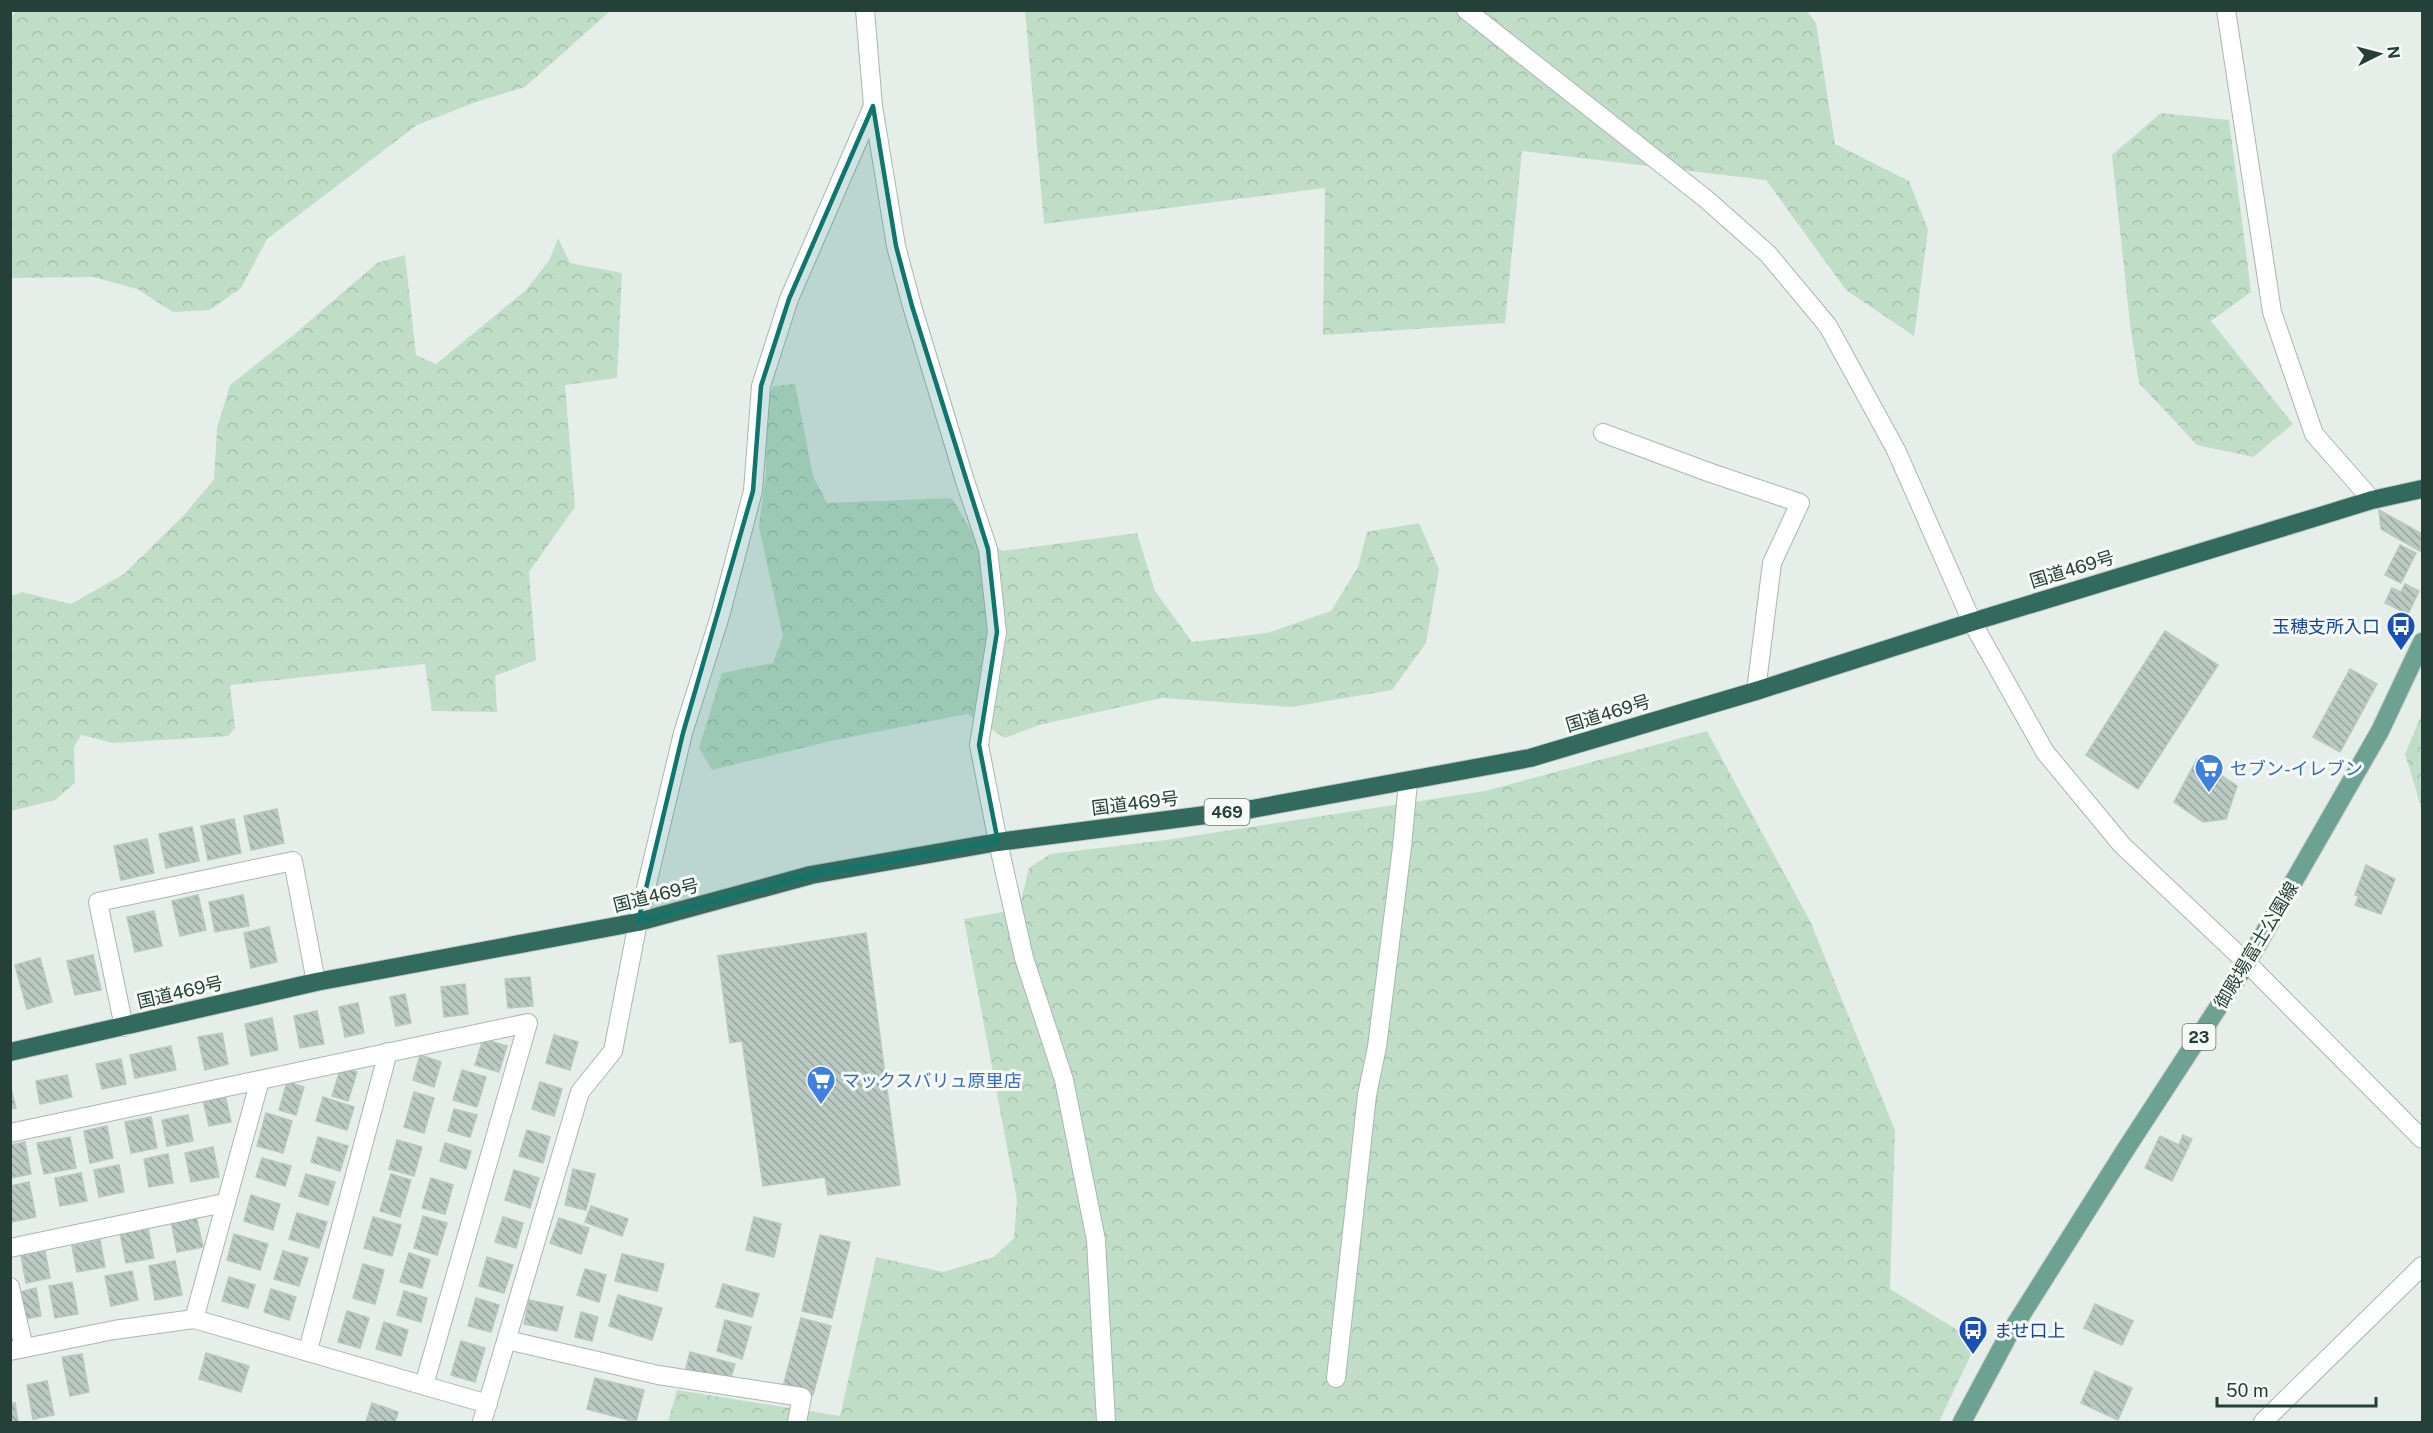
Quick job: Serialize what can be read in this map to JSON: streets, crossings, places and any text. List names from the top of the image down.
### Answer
{
  "streets": {
    "highway": ["国道469号", "469"],
    "main road": ["御殿場富士公園線", "23"]
  },
  "places": {
    "bus stop": ["玉穂支所入口", "ませ口上"],
    "supermarket": ["セブン-イレブン", "マックスバリュ原里店"]
  },
  "scale_bar": "50 m",
  "north": "right"
}
